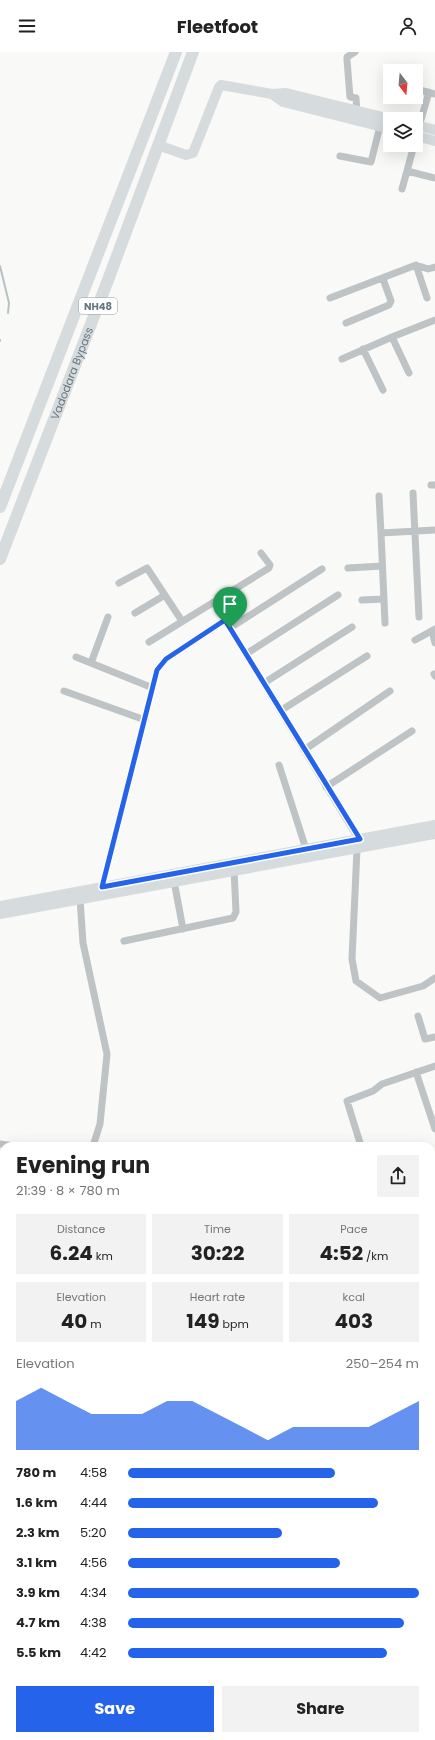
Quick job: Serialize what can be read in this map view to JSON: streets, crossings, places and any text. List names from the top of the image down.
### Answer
{
  "streets": {
    "highway": ["NH48", "Vadodara Bypass"]
  },
  "north": "bottom",
  "page": {
    "header": "Fleetfoot",
    "heading": ["Evening run", "21:39 · 8 × 780 m"],
    "stats": [
      ["Distance", "6.24 km"],
      ["Time", "30:22"],
      ["Pace", "4:52 /km"],
      ["Elevation", "40 m"],
      ["Heart rate", "149 bpm"],
      ["kcal", "403"]
    ],
    "chart": ["Elevation", "250–254 m"],
    "list": [
      {
        "name": "780 m",
        "note": "4:58"
      },
      {
        "name": "1.6 km",
        "note": "4:44"
      },
      {
        "name": "2.3 km",
        "note": "5:20"
      },
      {
        "name": "3.1 km",
        "note": "4:56"
      },
      {
        "name": "3.9 km",
        "note": "4:34"
      },
      {
        "name": "4.7 km",
        "note": "4:38"
      },
      {
        "name": "5.5 km",
        "note": "4:42"
      }
    ],
    "buttons": ["Save", "Share"]
  }
}
